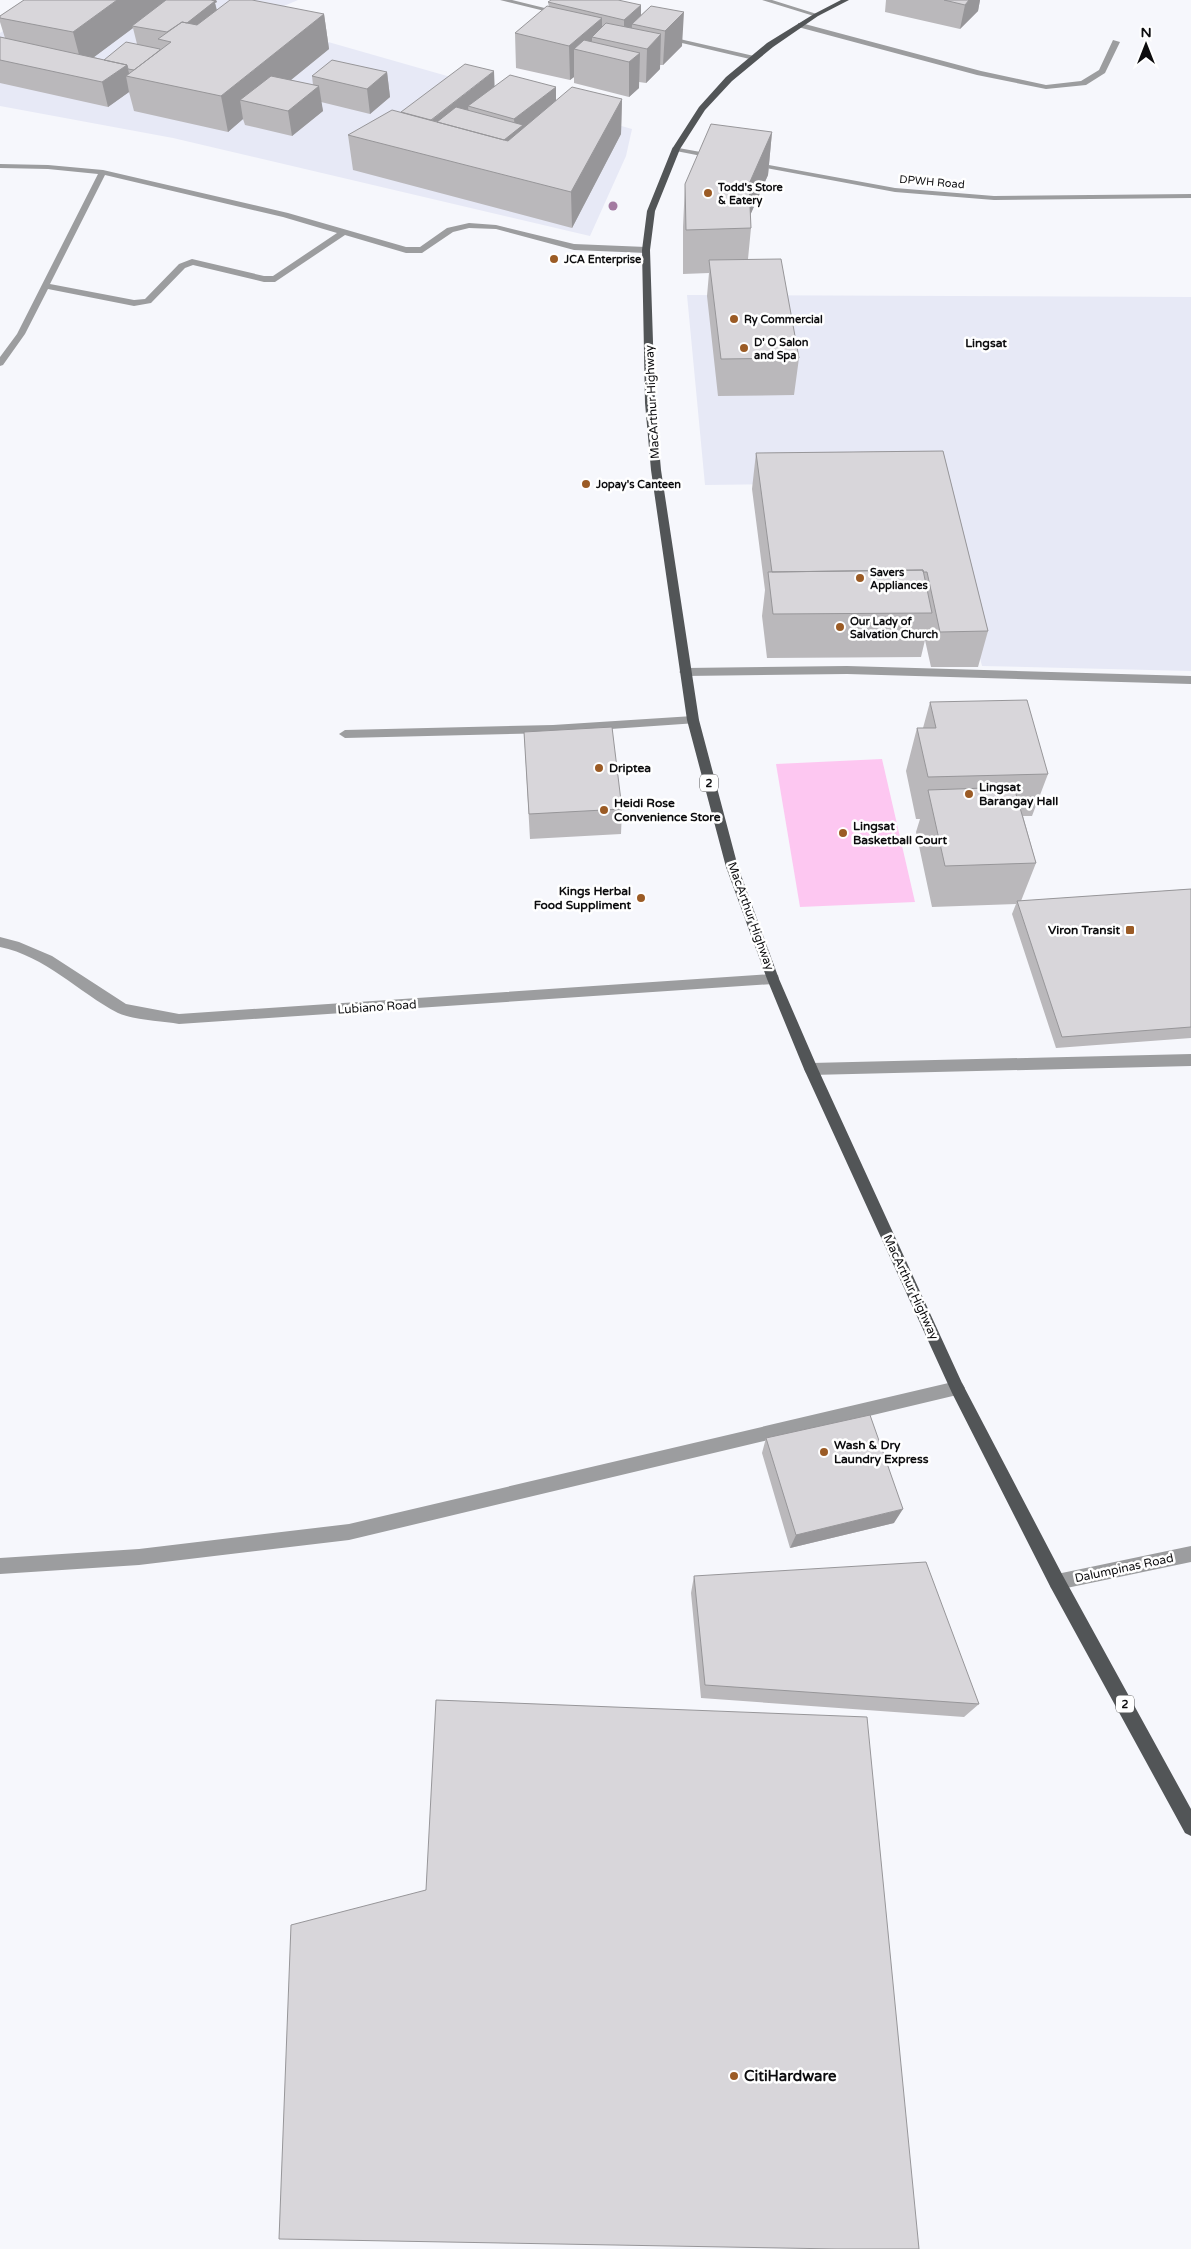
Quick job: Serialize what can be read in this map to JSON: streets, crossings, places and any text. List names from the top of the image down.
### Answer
{
  "streets": {
    "main road": ["MacArthur Highway", "2"],
    "street": ["DPWH Road", "Lubiano Road", "Dalumpinas Road"]
  },
  "crossings": [
    ["MacArthur Highway", "Lubiano Road"],
    ["MacArthur Highway", "Dalumpinas Road"]
  ],
  "districts": ["Lingsat"],
  "places": {
    "other": [
      "Todd's Store & Eatery",
      "JCA Enterprise",
      "Ry Commercial",
      "D' O Salon and Spa",
      "Jopay's Canteen",
      "Savers Appliances",
      "Our Lady of Salvation Church",
      "Driptea",
      "Lingsat Barangay Hall",
      "Heidi Rose Convenience Store",
      "Lingsat Basketball Court",
      "Kings Herbal Food Suppliment",
      "Wash & Dry Laundry Express",
      "CitiHardware"
    ],
    "transit": ["Viron Transit"]
  },
  "north": "top"
}
